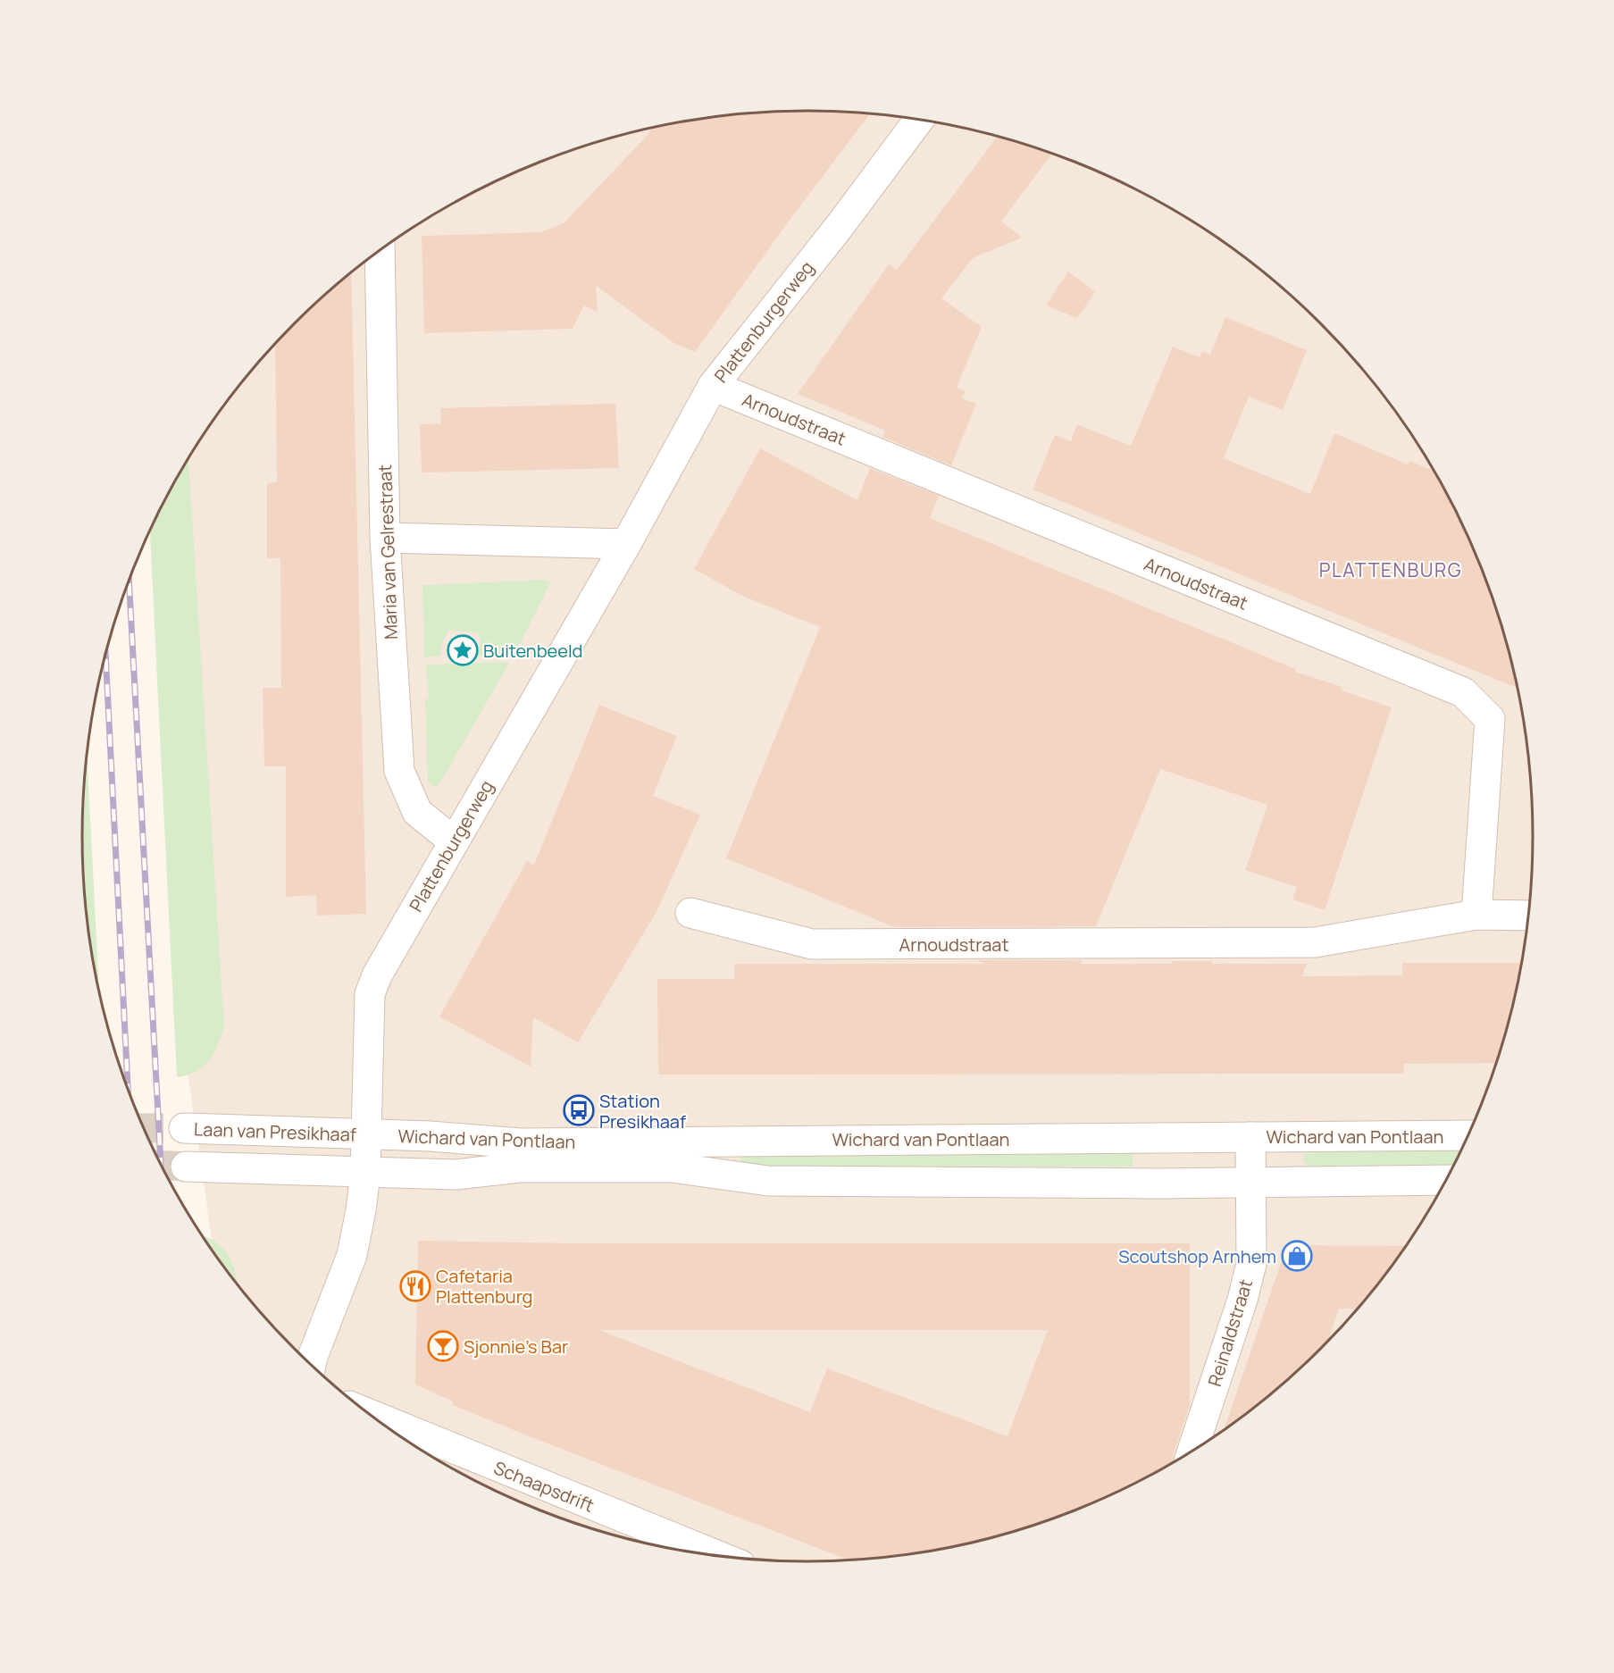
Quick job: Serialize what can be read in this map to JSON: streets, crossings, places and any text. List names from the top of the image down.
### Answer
{
  "streets": {
    "street": [
      "Plattenburgerweg",
      "Arnoudstraat",
      "Maria van Gelrestraat",
      "Laan van Presikhaaf",
      "Wichard van Pontlaan",
      "Reinaldstraat",
      "Schaapsdrift"
    ]
  },
  "crossings": [
    ["Plattenburgerweg", "Arnoudstraat"],
    ["Plattenburgerweg", "Maria van Gelrestraat"],
    ["Plattenburgerweg", "Laan van Presikhaaf"],
    ["Plattenburgerweg", "Wichard van Pontlaan"],
    ["Laan van Presikhaaf", "Wichard van Pontlaan"],
    ["Wichard van Pontlaan", "Reinaldstraat"]
  ],
  "districts": ["PLATTENBURG"],
  "places": {
    "place": ["Buitenbeeld"],
    "bus stop": ["Station Presikhaaf"],
    "shop": ["Scoutshop Arnhem"],
    "restaurant": ["Cafetaria Plattenburg"],
    "bar": ["Sjonnie's Bar"]
  }
}
